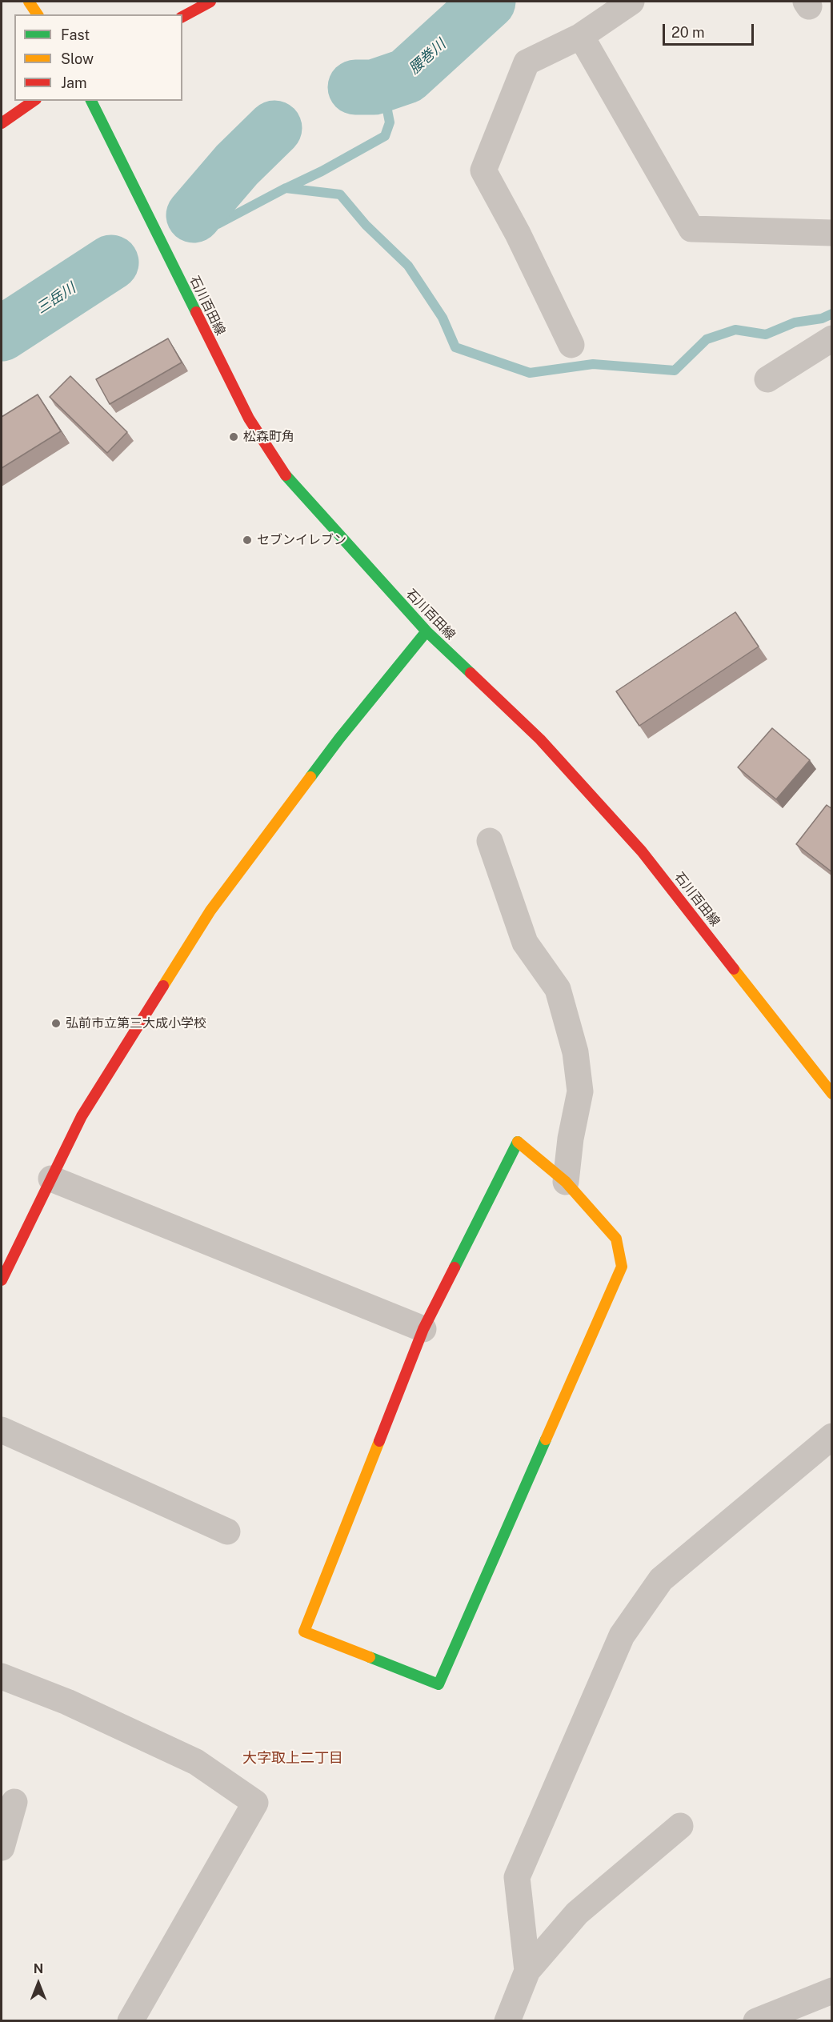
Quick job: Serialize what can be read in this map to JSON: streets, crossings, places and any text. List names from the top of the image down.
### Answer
{
  "streets": {
    "street": ["石川百田線"]
  },
  "districts": ["大字取上二丁目"],
  "water": ["腰巻川", "三岳川"],
  "places": ["松森町角", "セブンイレブン", "弘前市立第三大成小学校"],
  "legend": ["Fast", "Slow", "Jam"],
  "scale_bar": "20 m",
  "north": "top"
}
